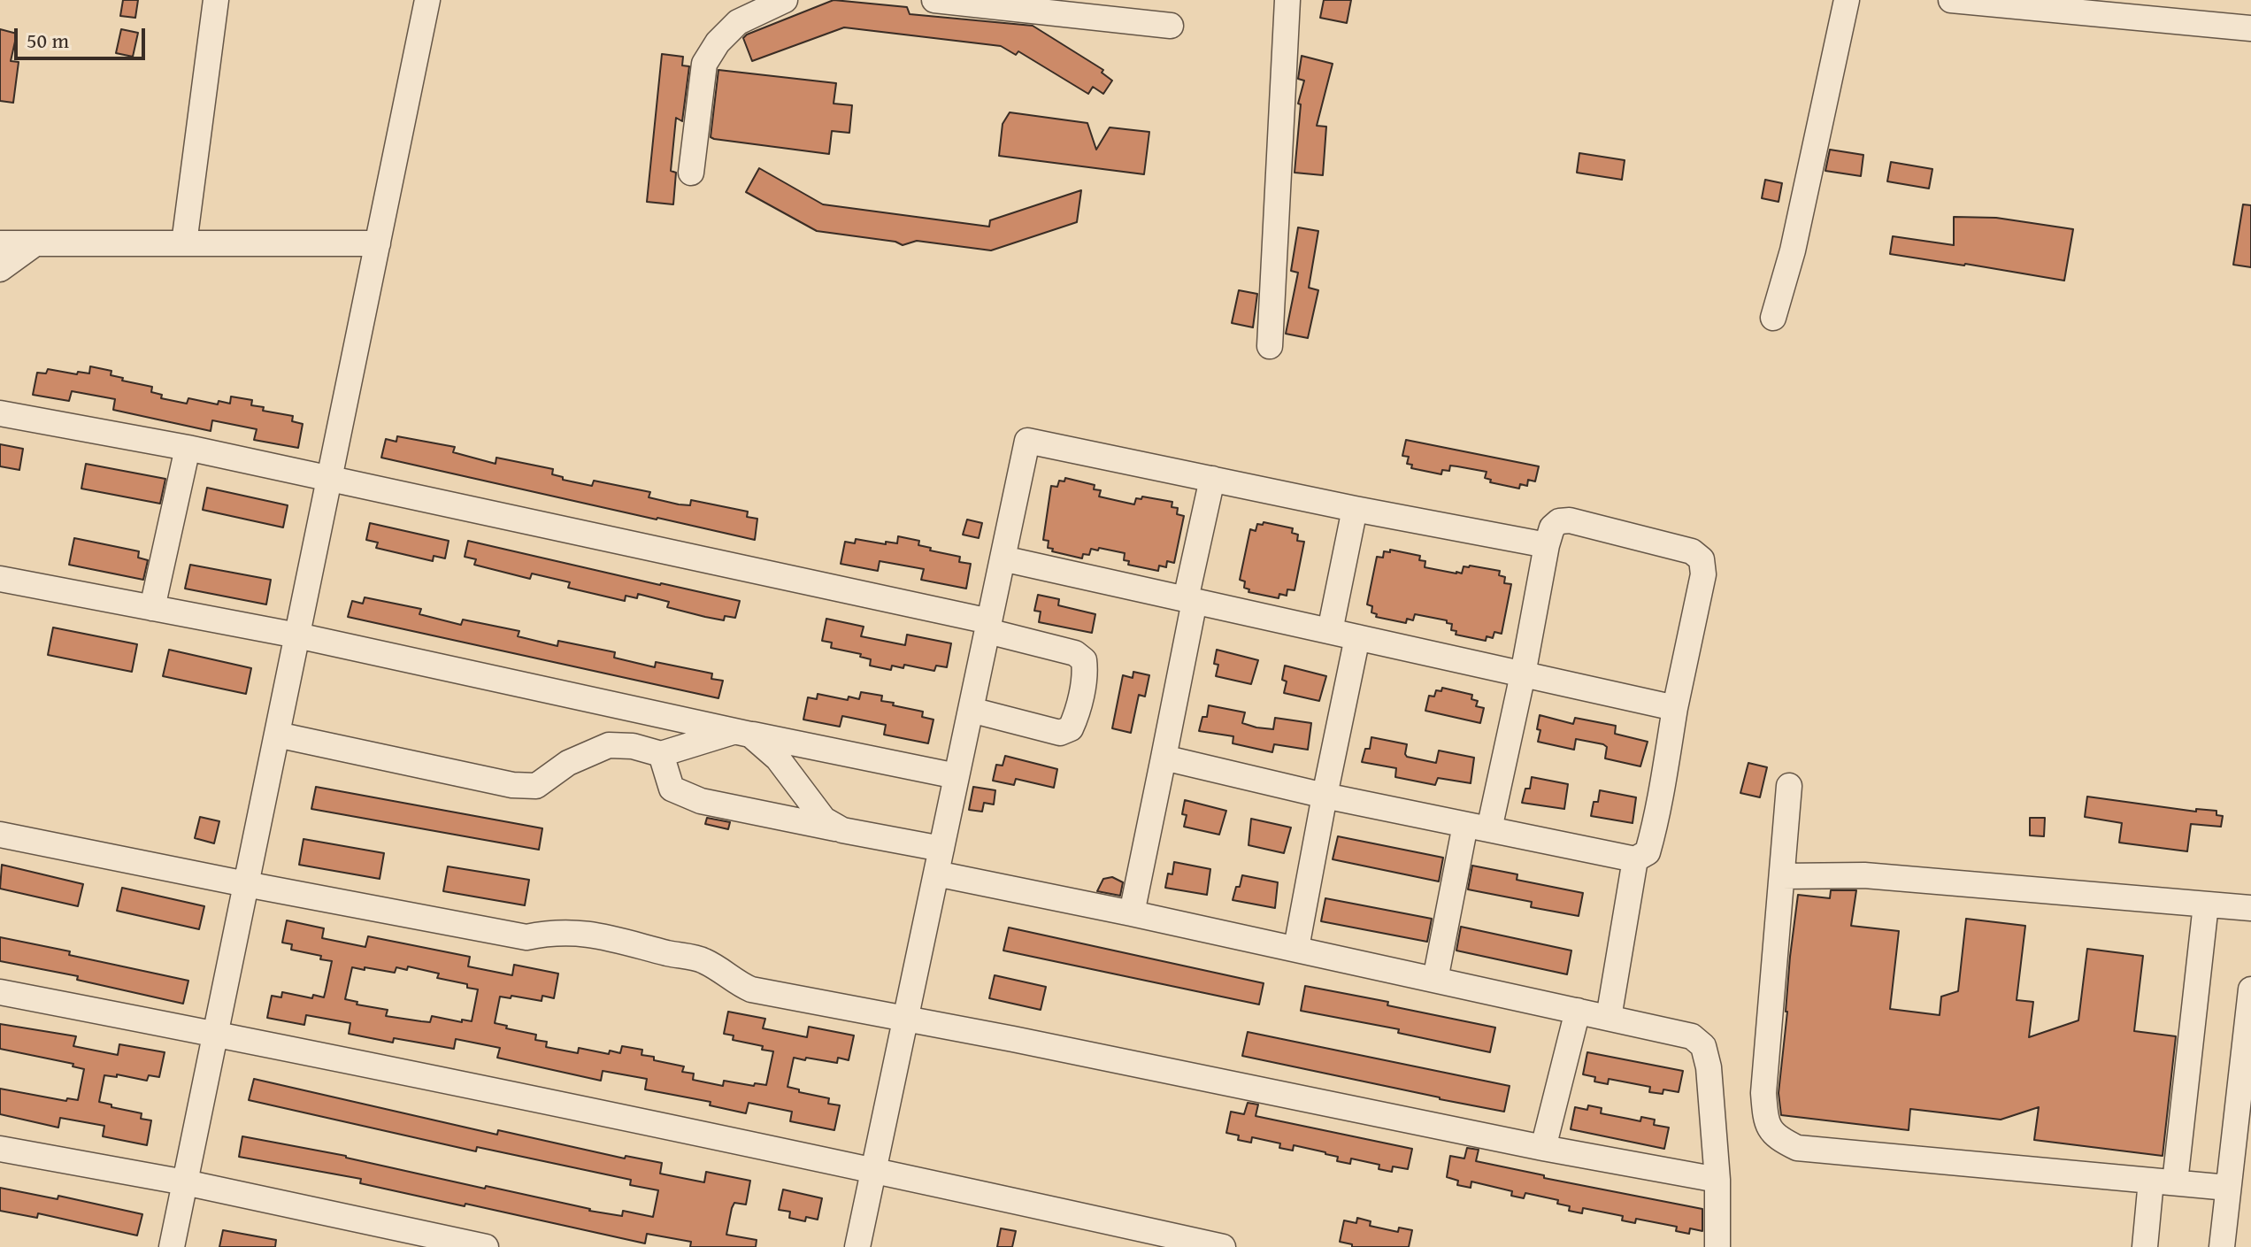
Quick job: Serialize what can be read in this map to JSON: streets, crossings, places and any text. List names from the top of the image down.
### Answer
{
  "scale_bar": "50 m"
}
